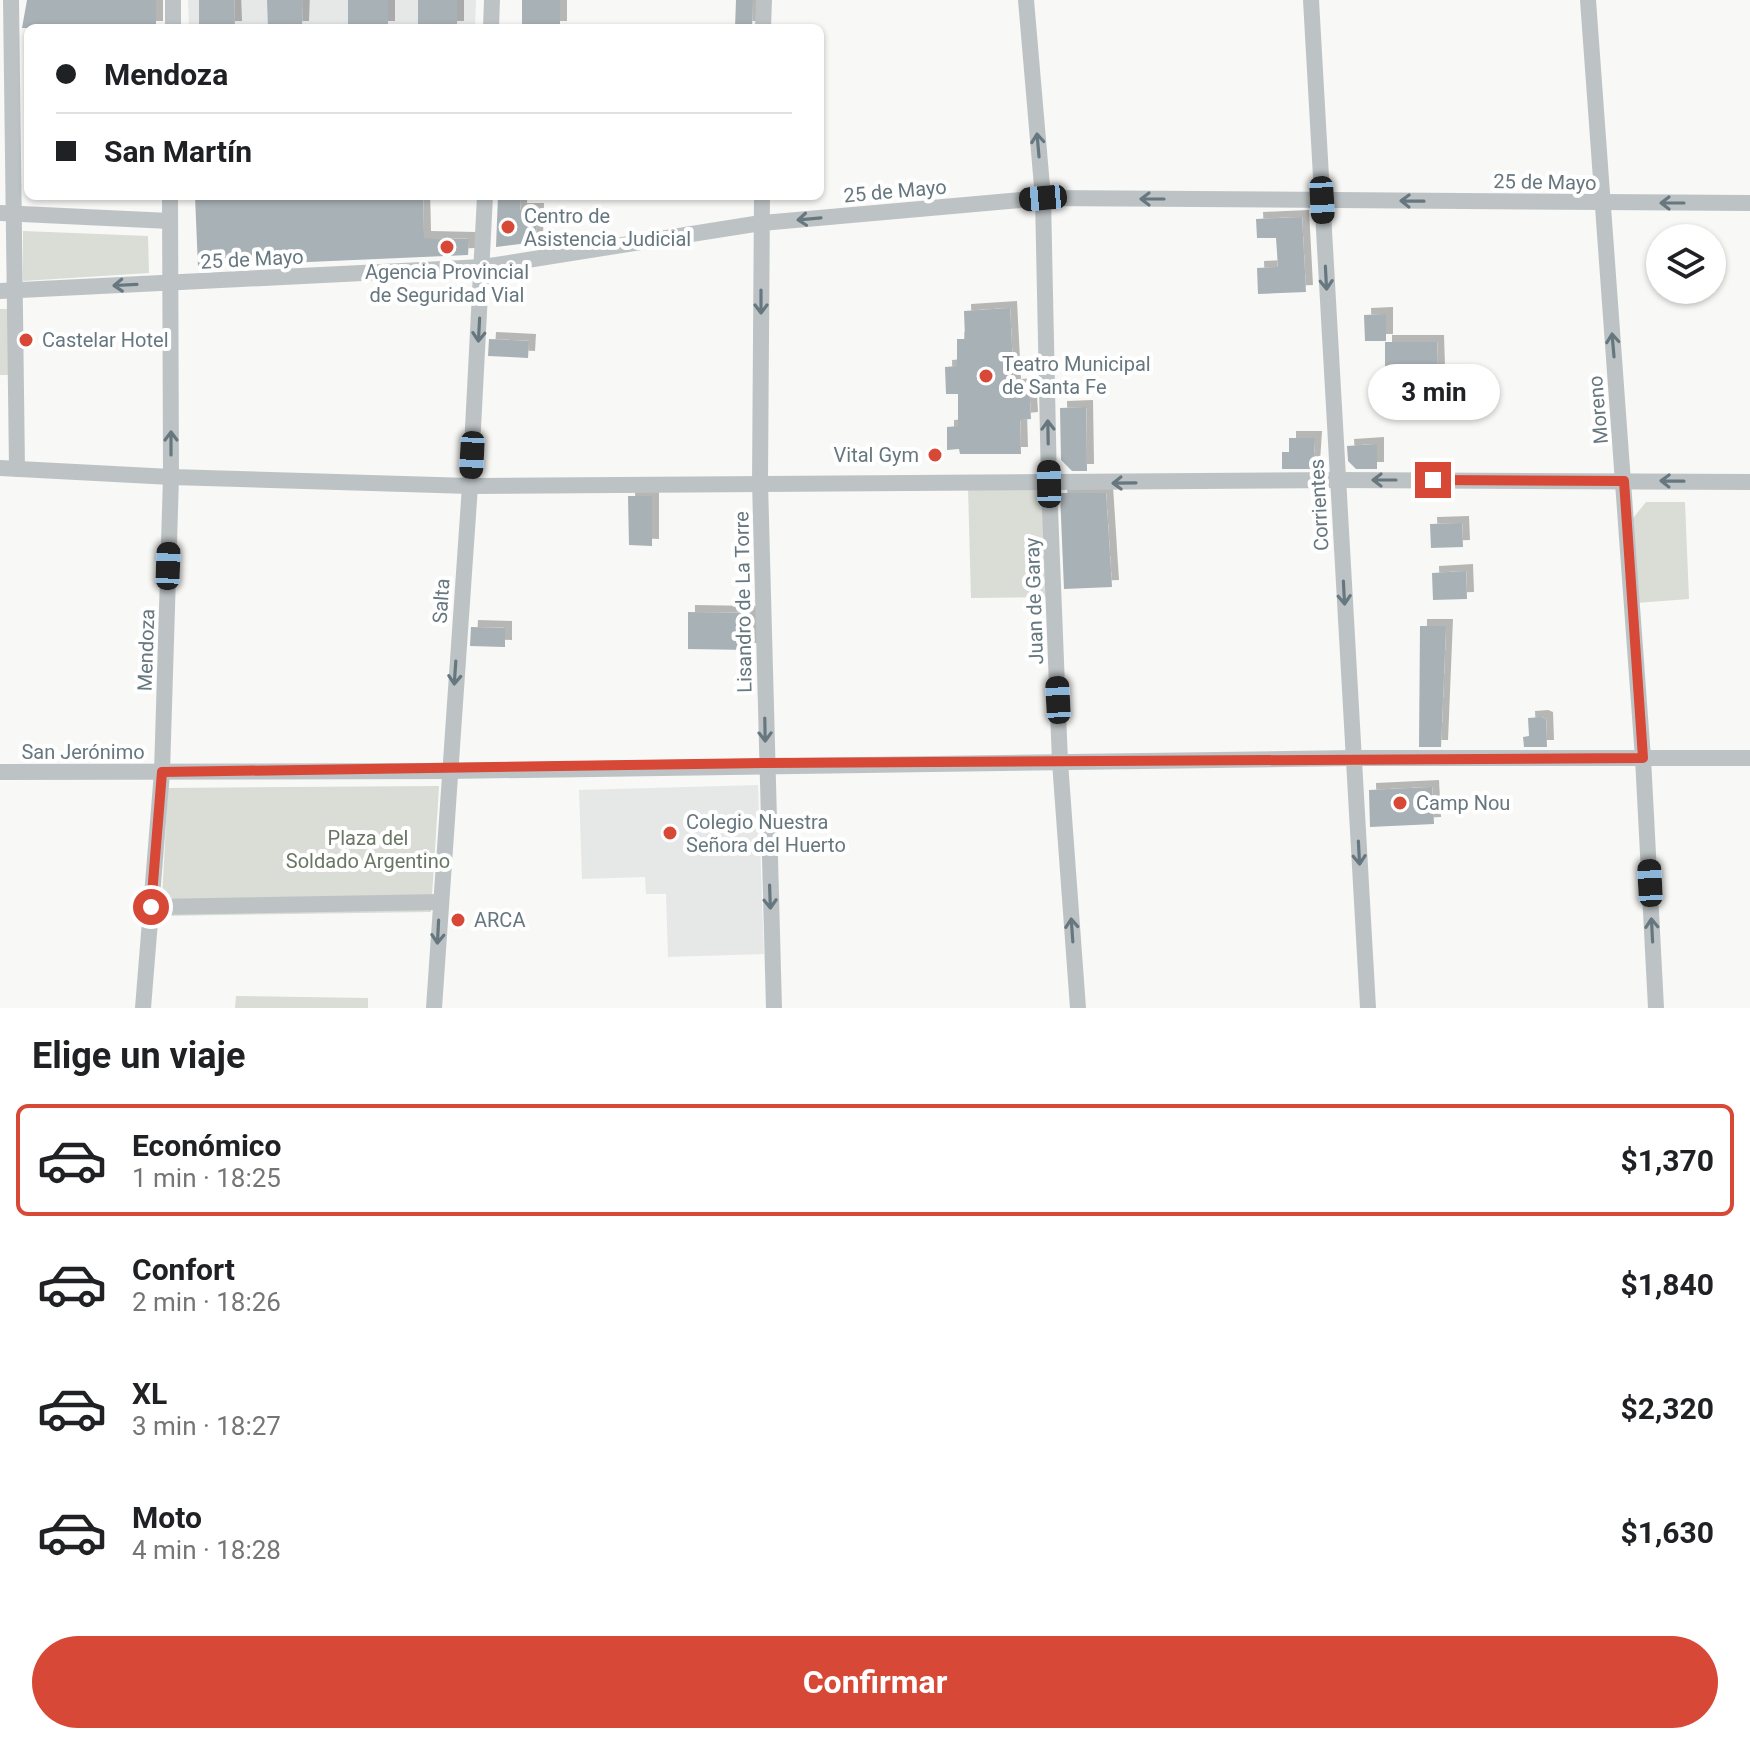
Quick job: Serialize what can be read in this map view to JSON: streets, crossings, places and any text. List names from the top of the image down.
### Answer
{
  "streets": {
    "street": [
      "25 de Mayo",
      "Moreno",
      "Corrientes",
      "Salta",
      "Juan de Garay",
      "Lisandro de La Torre",
      "Mendoza",
      "San Jerónimo"
    ]
  },
  "crossings": [
    ["25 de Mayo", "Moreno"],
    ["25 de Mayo", "Corrientes"],
    ["25 de Mayo", "Salta"],
    ["25 de Mayo", "Juan de Garay"],
    ["25 de Mayo", "Lisandro de La Torre"],
    ["25 de Mayo", "Mendoza"],
    ["Moreno", "San Jerónimo"],
    ["Corrientes", "San Jerónimo"],
    ["Salta", "San Jerónimo"],
    ["Juan de Garay", "San Jerónimo"],
    ["Lisandro de La Torre", "San Jerónimo"],
    ["Mendoza", "San Jerónimo"]
  ],
  "one_way": [
    "25 de Mayo",
    "Moreno",
    "Corrientes",
    "Salta",
    "Juan de Garay",
    "Lisandro de La Torre"
  ],
  "parks": ["Plaza del Soldado Argentino"],
  "places": [
    "Centro de Asistencia Judicial",
    "Agencia Provincial de Seguridad Vial",
    "Castelar Hotel",
    "Teatro Municipal de Santa Fe",
    "Vital Gym",
    "Camp Nou",
    "Colegio Nuestra Señora del Huerto",
    "ARCA"
  ],
  "page": {
    "banner": ["Mendoza", "San Martín"],
    "bubble": "3 min",
    "heading": "Elige un viaje",
    "list": [
      {
        "name": "Económico",
        "note": "1 min · 18:25",
        "value": "$1,370"
      },
      {
        "name": "Confort",
        "note": "2 min · 18:26",
        "value": "$1,840"
      },
      {
        "name": "XL",
        "note": "3 min · 18:27",
        "value": "$2,320"
      },
      {
        "name": "Moto",
        "note": "4 min · 18:28",
        "value": "$1,630"
      }
    ],
    "buttons": "Confirmar"
  }
}
